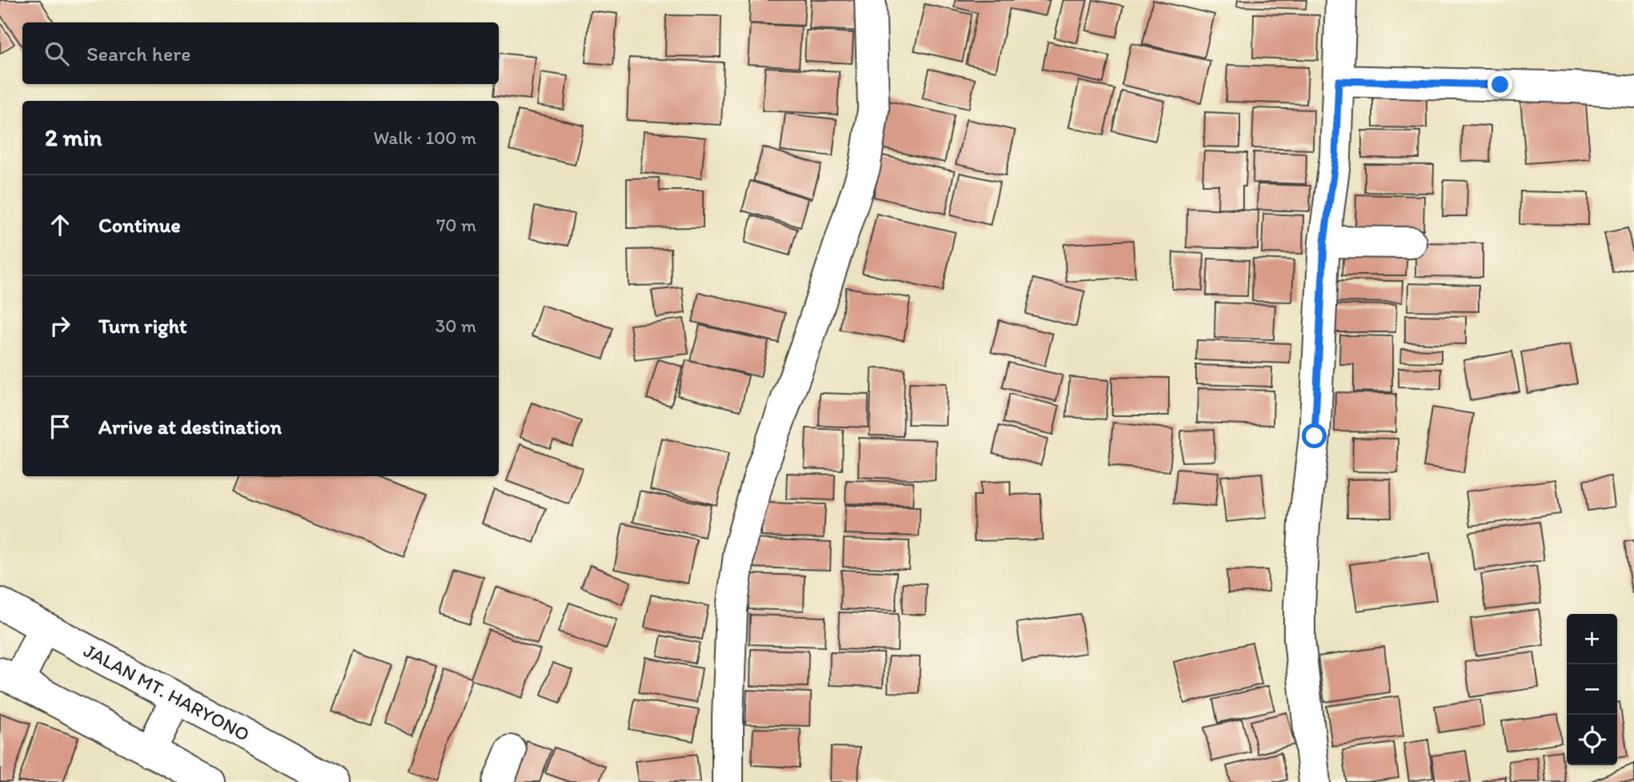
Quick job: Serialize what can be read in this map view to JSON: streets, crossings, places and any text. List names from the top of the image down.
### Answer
{
  "streets": {
    "street": ["JALAN MT. HARYONO"]
  },
  "page": {
    "search": "Search here",
    "heading": ["2 min", "Walk · 100 m"],
    "list": [
      ["Continue", "70 m"],
      ["Turn right", "30 m"],
      "Arrive at destination"
    ],
    "map_buttons": ["+", "−"]
  }
}
